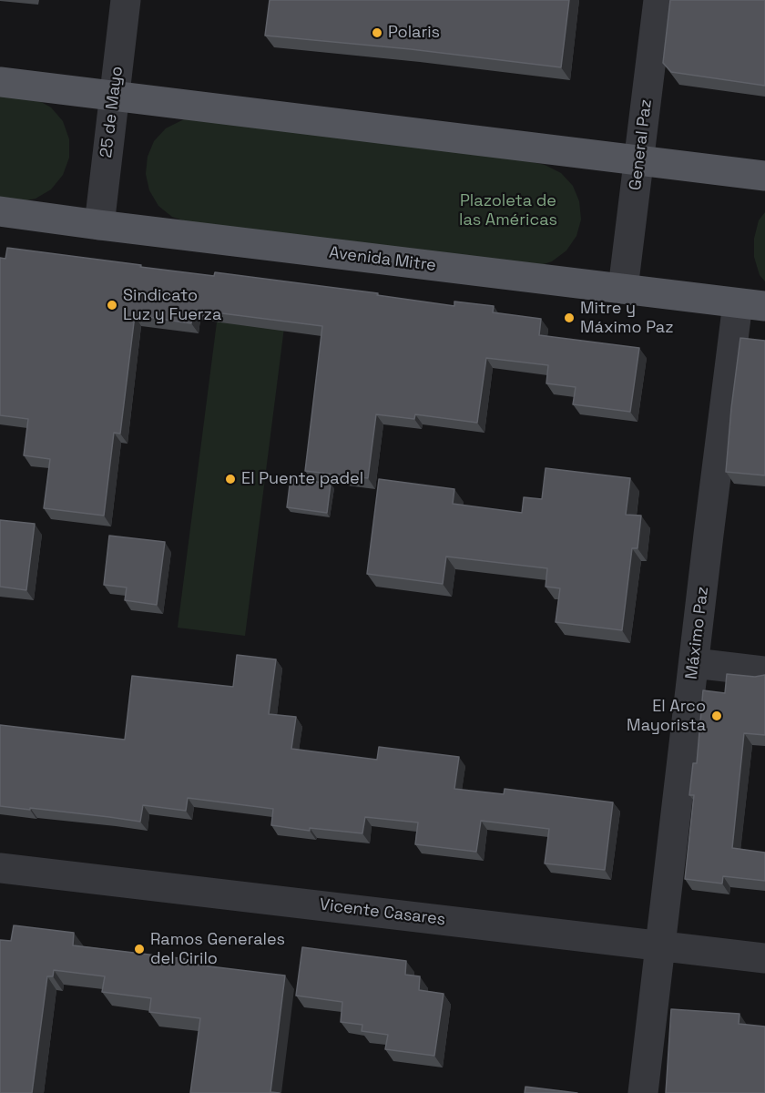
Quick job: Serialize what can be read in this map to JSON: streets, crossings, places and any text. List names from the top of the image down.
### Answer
{
  "streets": {
    "main road": ["Avenida Mitre"],
    "street": [
      "25 de Mayo",
      "General Paz",
      "Máximo Paz",
      "Vicente Casares"
    ]
  },
  "crossings": [
    ["25 de Mayo", "Avenida Mitre"],
    ["General Paz", "Avenida Mitre"],
    ["Avenida Mitre", "Máximo Paz"],
    ["Máximo Paz", "Vicente Casares"]
  ],
  "parks": ["Plazoleta de las Américas"],
  "places": [
    "Polaris",
    "Sindicato Luz y Fuerza",
    "Mitre y Máximo Paz",
    "El Puente padel",
    "El Arco Mayorista",
    "Ramos Generales del Cirilo"
  ]
}
